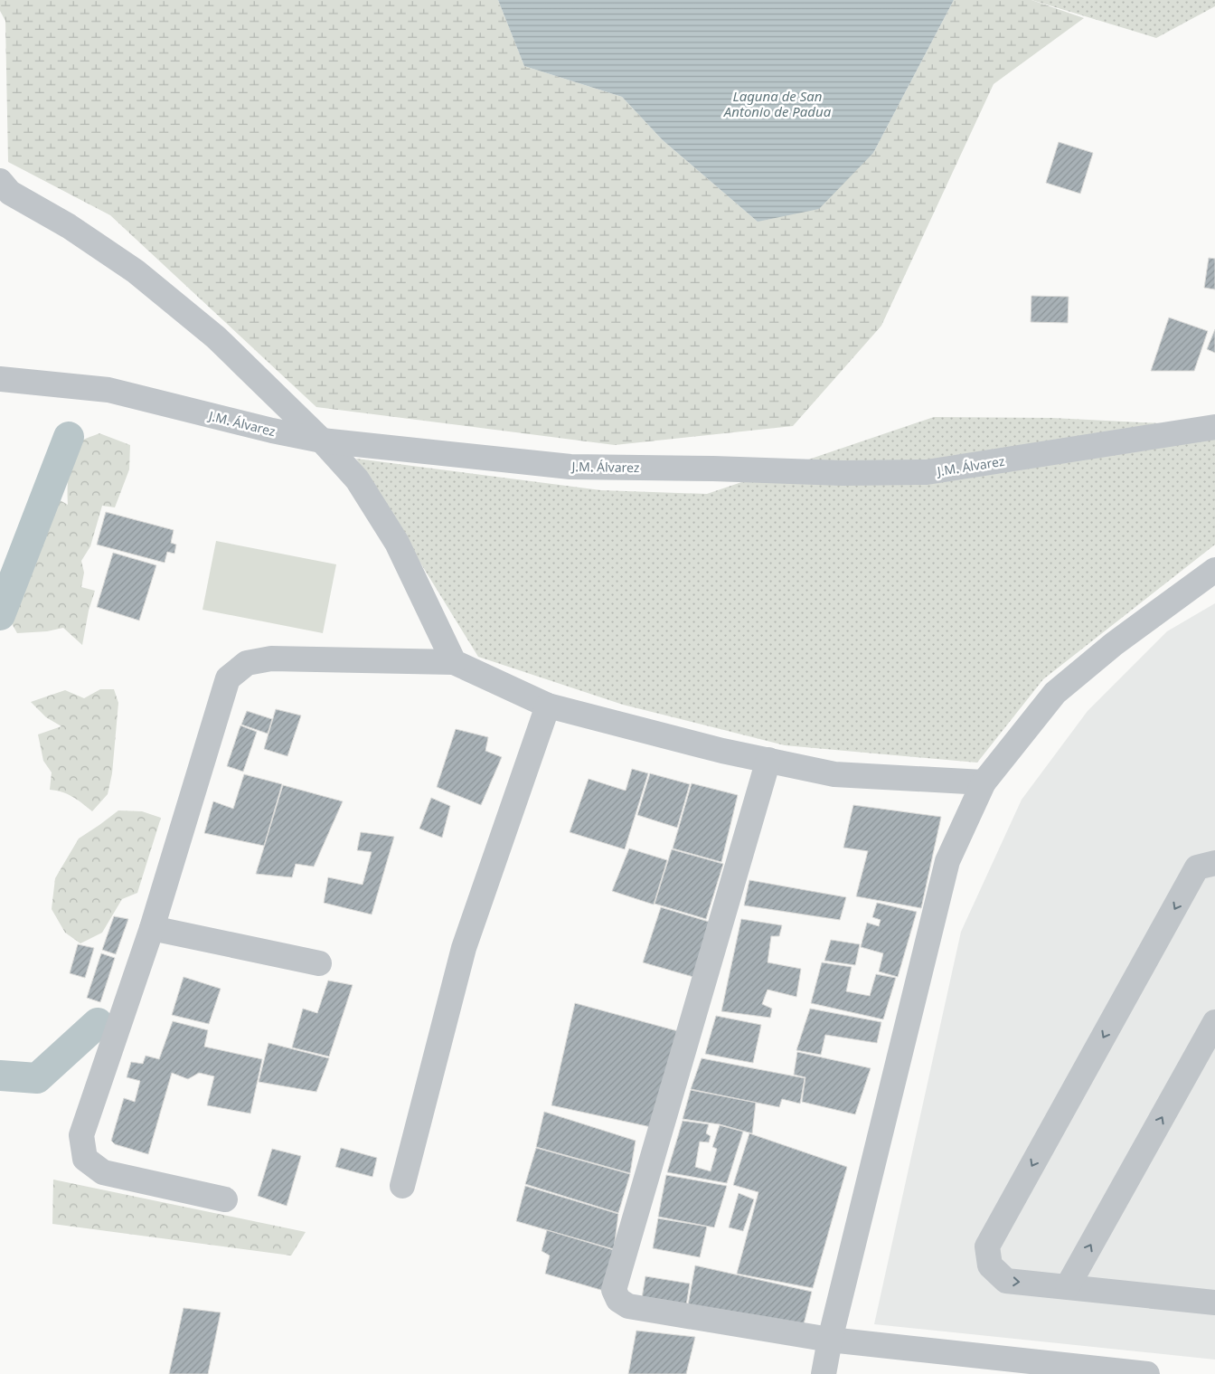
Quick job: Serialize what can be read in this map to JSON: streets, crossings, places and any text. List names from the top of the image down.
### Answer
{
  "streets": {
    "street": ["J.M. Álvarez"]
  },
  "water": ["Laguna de San Antonio de Padua"]
}
